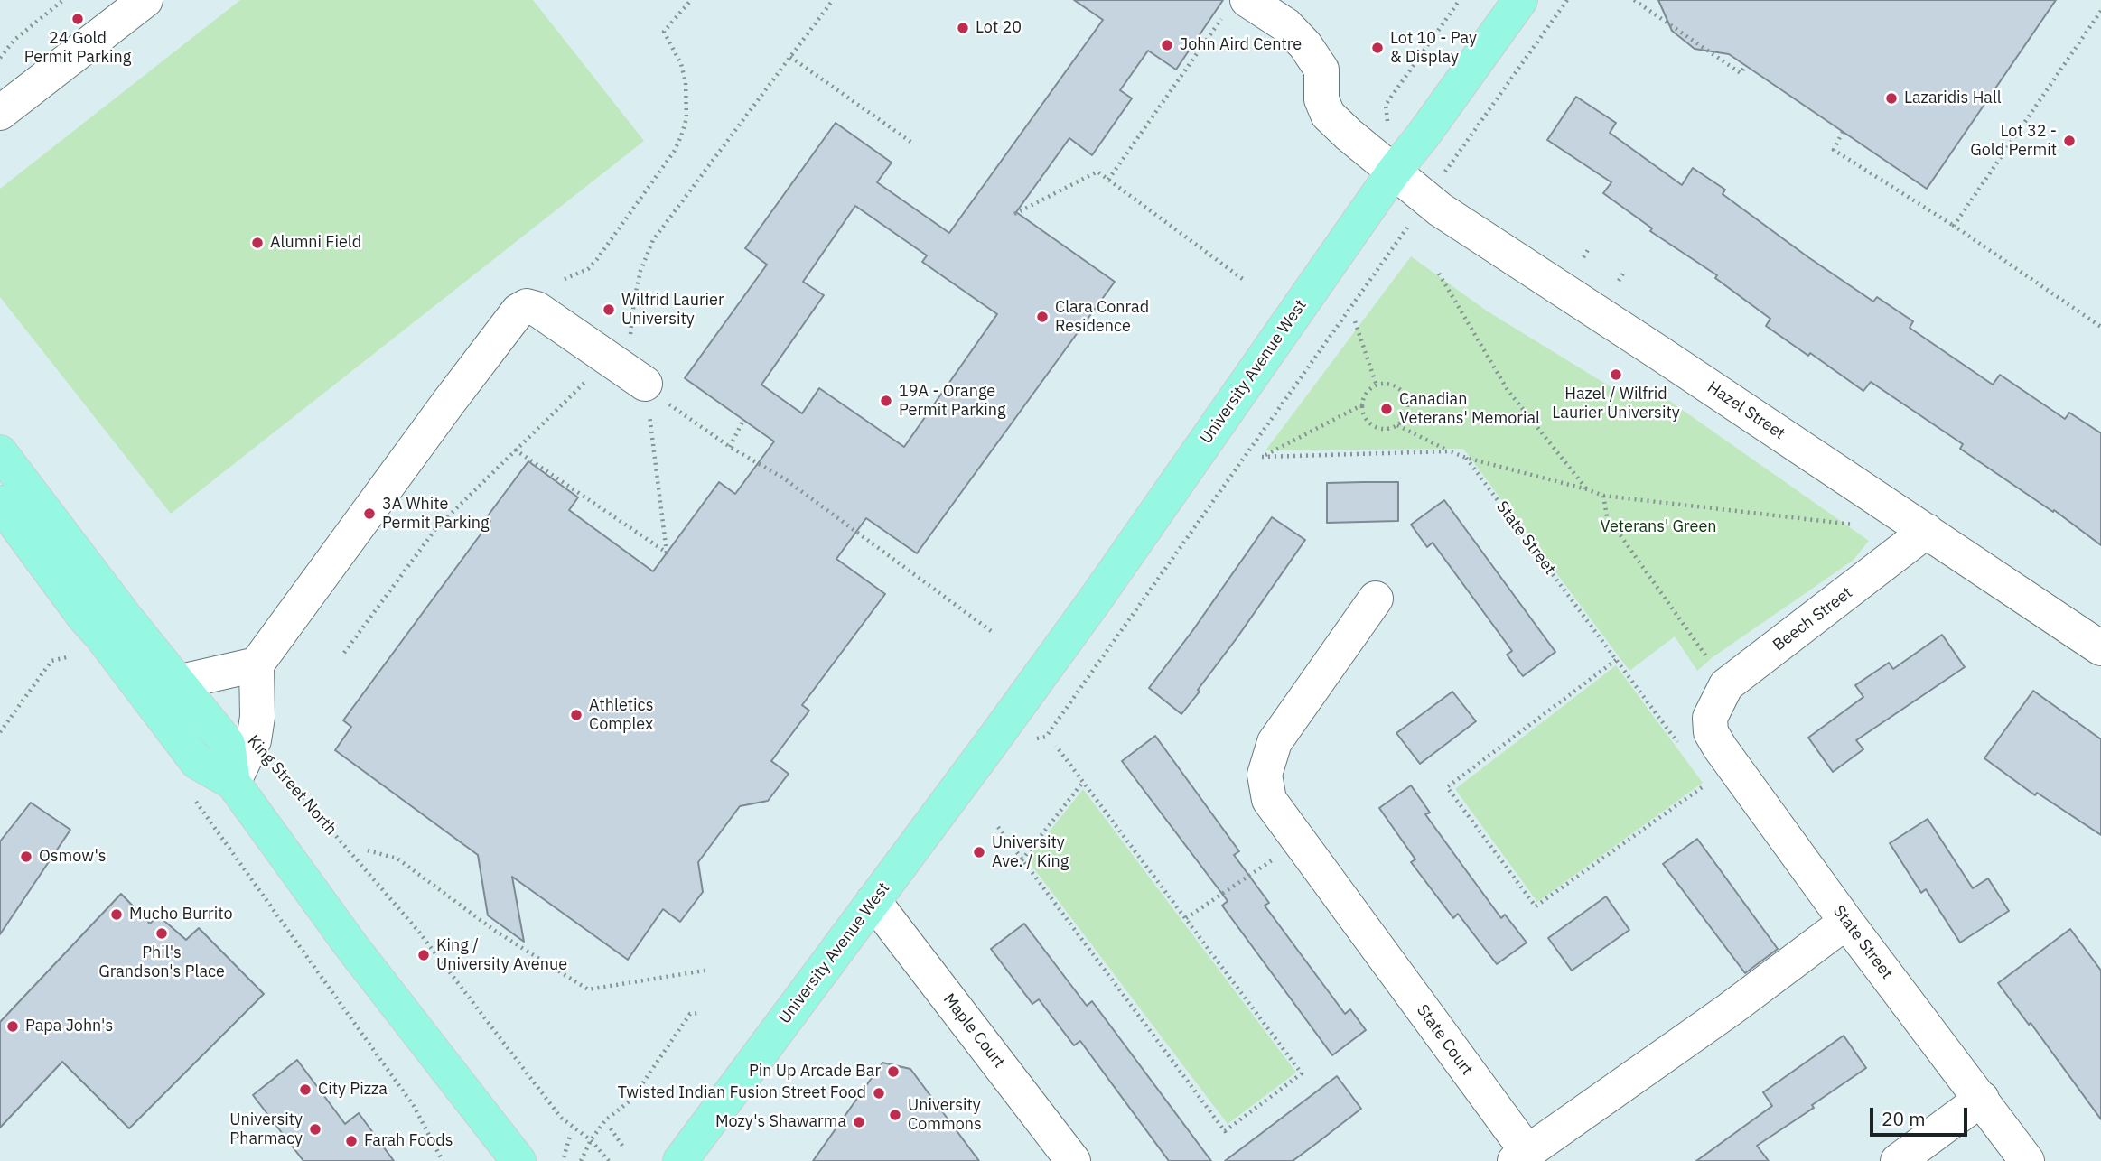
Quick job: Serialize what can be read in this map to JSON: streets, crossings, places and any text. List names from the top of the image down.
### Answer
{
  "streets": {
    "main road": ["University Avenue West", "King Street North"],
    "street": [
      "Hazel Street",
      "State Street",
      "Beech Street",
      "Maple Court",
      "State Court"
    ]
  },
  "crossings": [
    ["University Avenue West", "Hazel Street"],
    ["University Avenue West", "Maple Court"],
    ["Hazel Street", "Beech Street"],
    ["State Street", "Beech Street"],
    ["State Street", "State Court"]
  ],
  "parks": ["Veterans' Green"],
  "places": [
    "24 Gold Permit Parking",
    "Lot 20",
    "John Aird Centre",
    "Lot 10 - Pay & Display",
    "Lazaridis Hall",
    "Lot 32 - Gold Permit",
    "Alumni Field",
    "Wilfrid Laurier University",
    "Clara Conrad Residence",
    "Hazel / Wilfrid Laurier University",
    "19A - Orange Permit Parking",
    "Canadian Veterans' Memorial",
    "3A White Permit Parking",
    "Athletics Complex",
    "University Ave. / King",
    "Osmow's",
    "Mucho Burrito",
    "Phil's Grandson's Place",
    "King / University Avenue",
    "Papa John's",
    "Pin Up Arcade Bar",
    "City Pizza",
    "Twisted Indian Fusion Street Food",
    "University Commons",
    "Mozy's Shawarma",
    "University Pharmacy",
    "Farah Foods"
  ],
  "scale_bar": "20 m"
}
